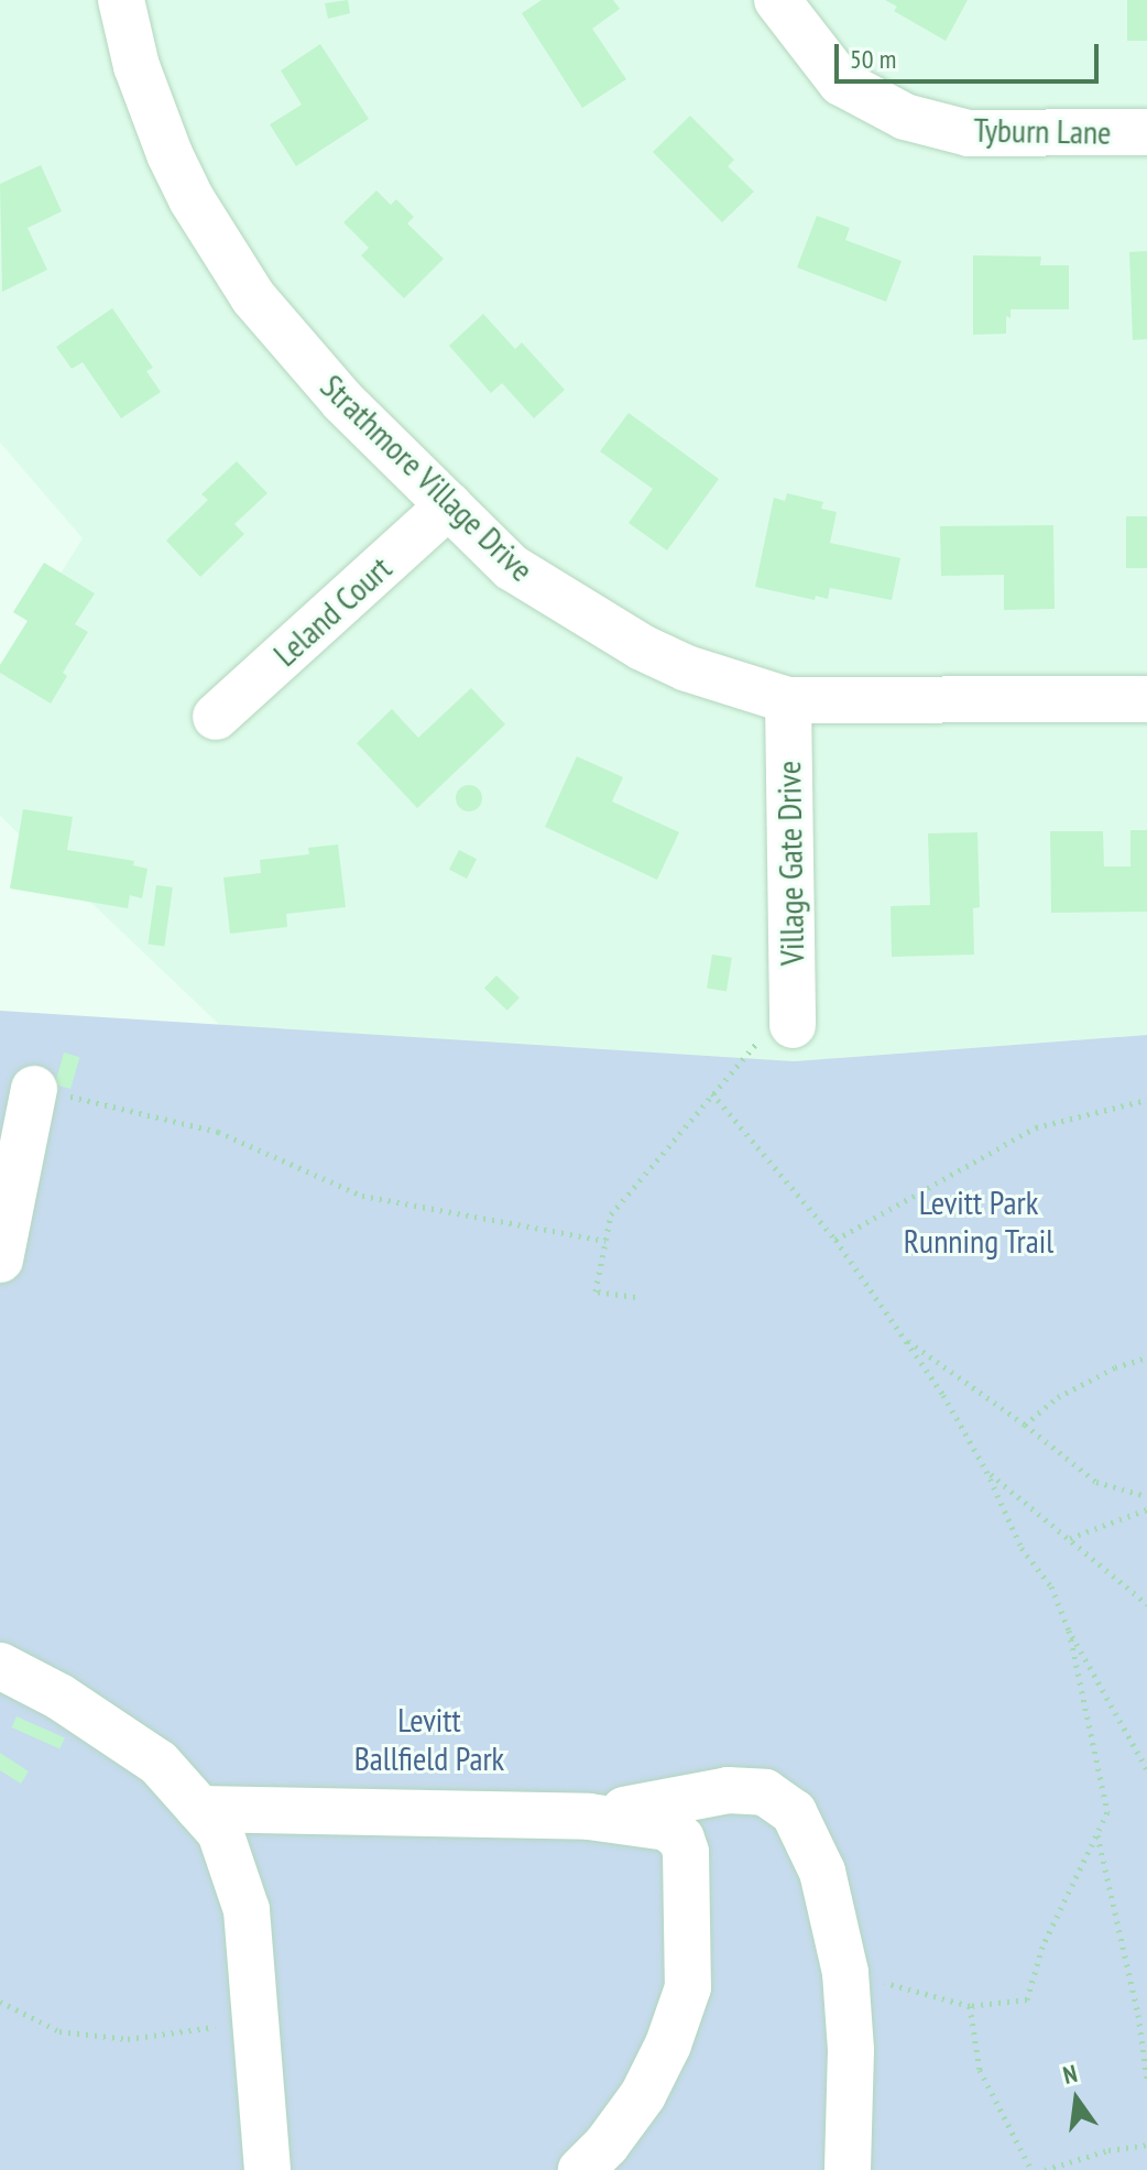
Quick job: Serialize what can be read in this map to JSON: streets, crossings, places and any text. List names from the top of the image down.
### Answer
{
  "streets": {
    "street": [
      "Tyburn Lane",
      "Strathmore Village Drive",
      "Leland Court",
      "Village Gate Drive"
    ]
  },
  "crossings": [
    ["Strathmore Village Drive", "Leland Court"],
    ["Strathmore Village Drive", "Village Gate Drive"]
  ],
  "parks": ["Levitt Park Running Trail", "Levitt Ballfield Park"],
  "scale_bar": "50 m",
  "north": "top"
}
